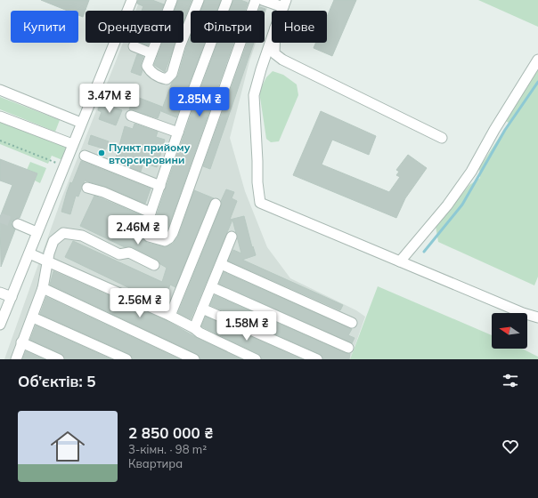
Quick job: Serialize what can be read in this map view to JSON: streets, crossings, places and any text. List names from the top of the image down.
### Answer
{
  "places": ["Пункт прийому вторсировини"],
  "north": "left",
  "page": {
    "chip": [
      "Купити",
      "Орендувати",
      "Фільтри",
      "Нове"
    ],
    "price": [
      "3.47M ₴",
      "2.85M ₴",
      "2.46M ₴",
      "2.56M ₴",
      "1.58M ₴"
    ],
    "heading": "Об’єктів: 5",
    "list": [
      {
        "name": "2 850 000 ₴",
        "note": "3-кімн. · 98 m² · Квартира"
      }
    ]
  }
}
